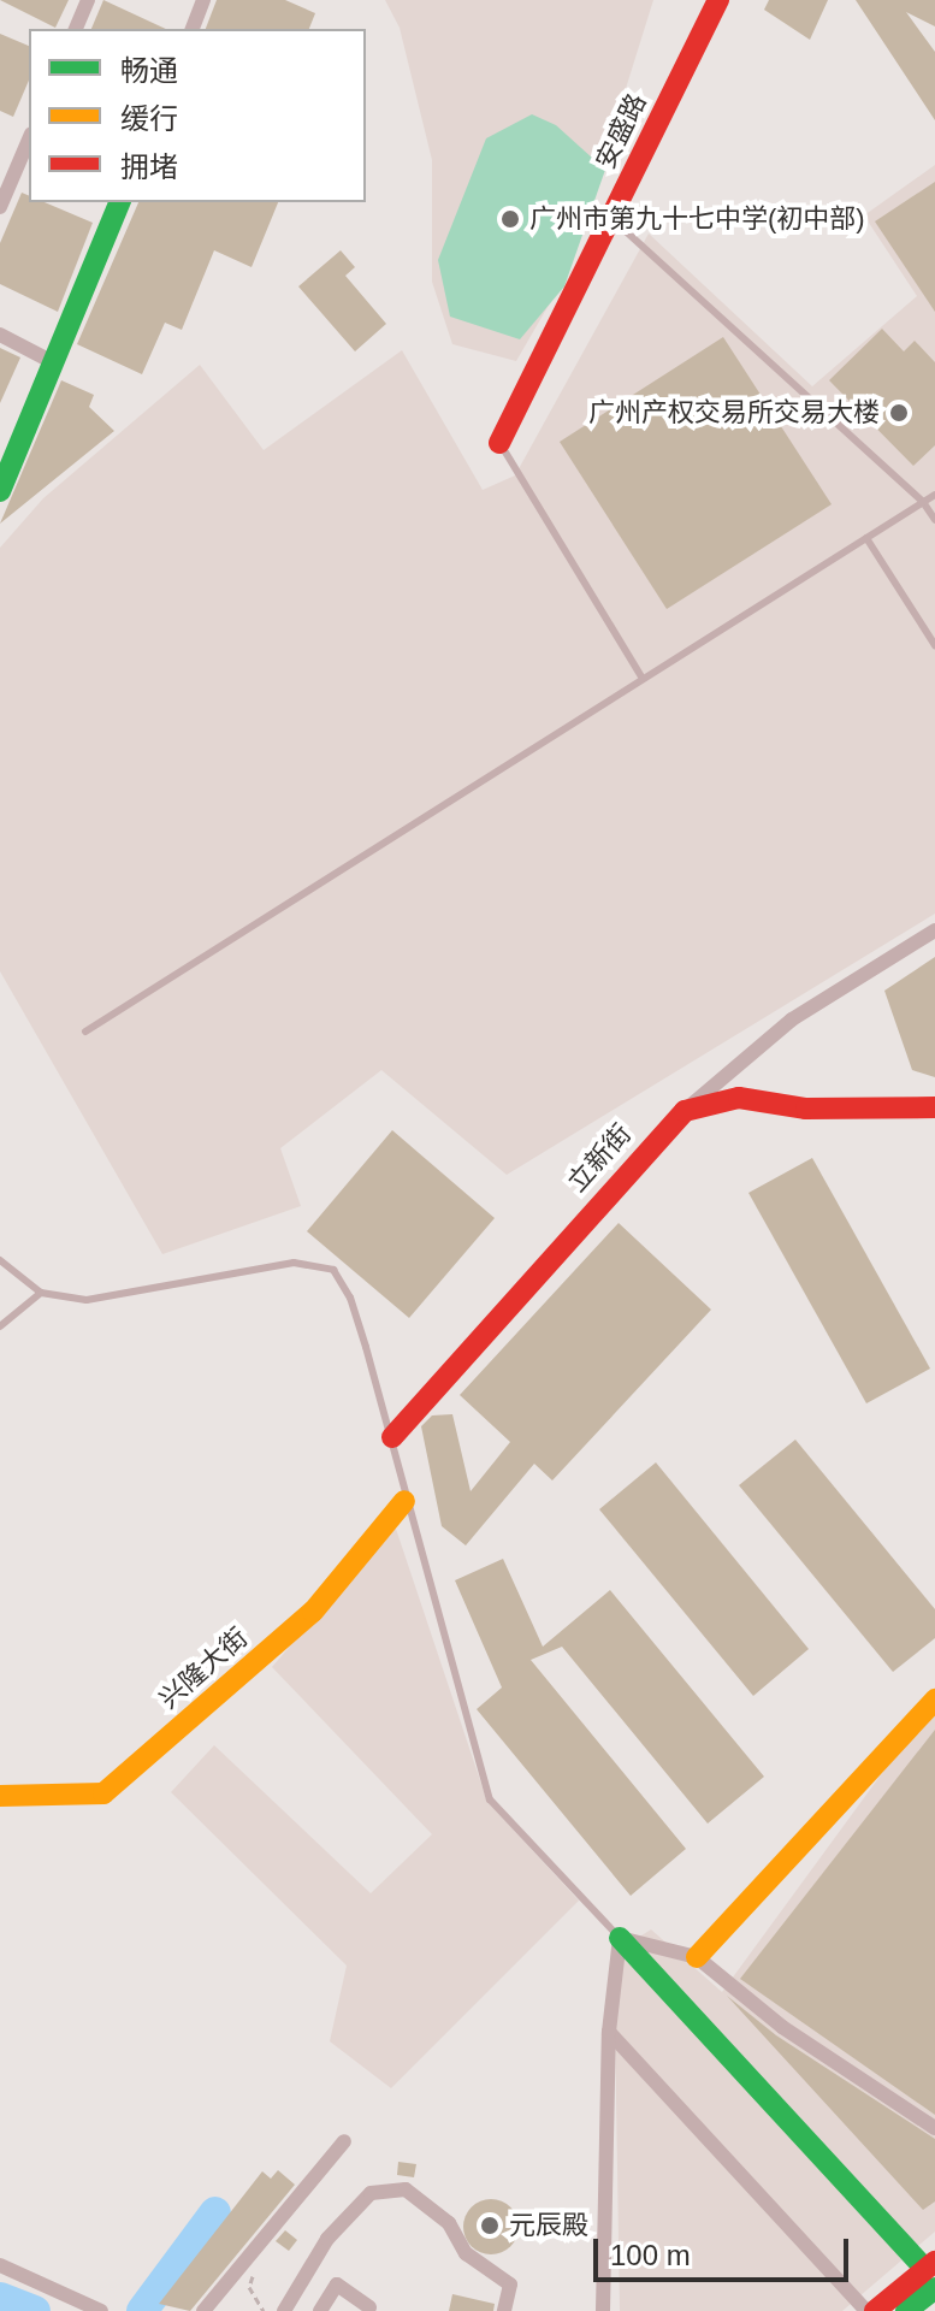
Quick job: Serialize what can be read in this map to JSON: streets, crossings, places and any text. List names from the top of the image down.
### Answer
{
  "streets": {
    "street": ["安盛路", "立新街", "兴隆大街"]
  },
  "places": ["广州市第九十七中学(初中部)", "广州产权交易所交易大楼", "元辰殿"],
  "legend": ["畅通", "缓行", "拥堵"],
  "scale_bar": "100 m"
}
